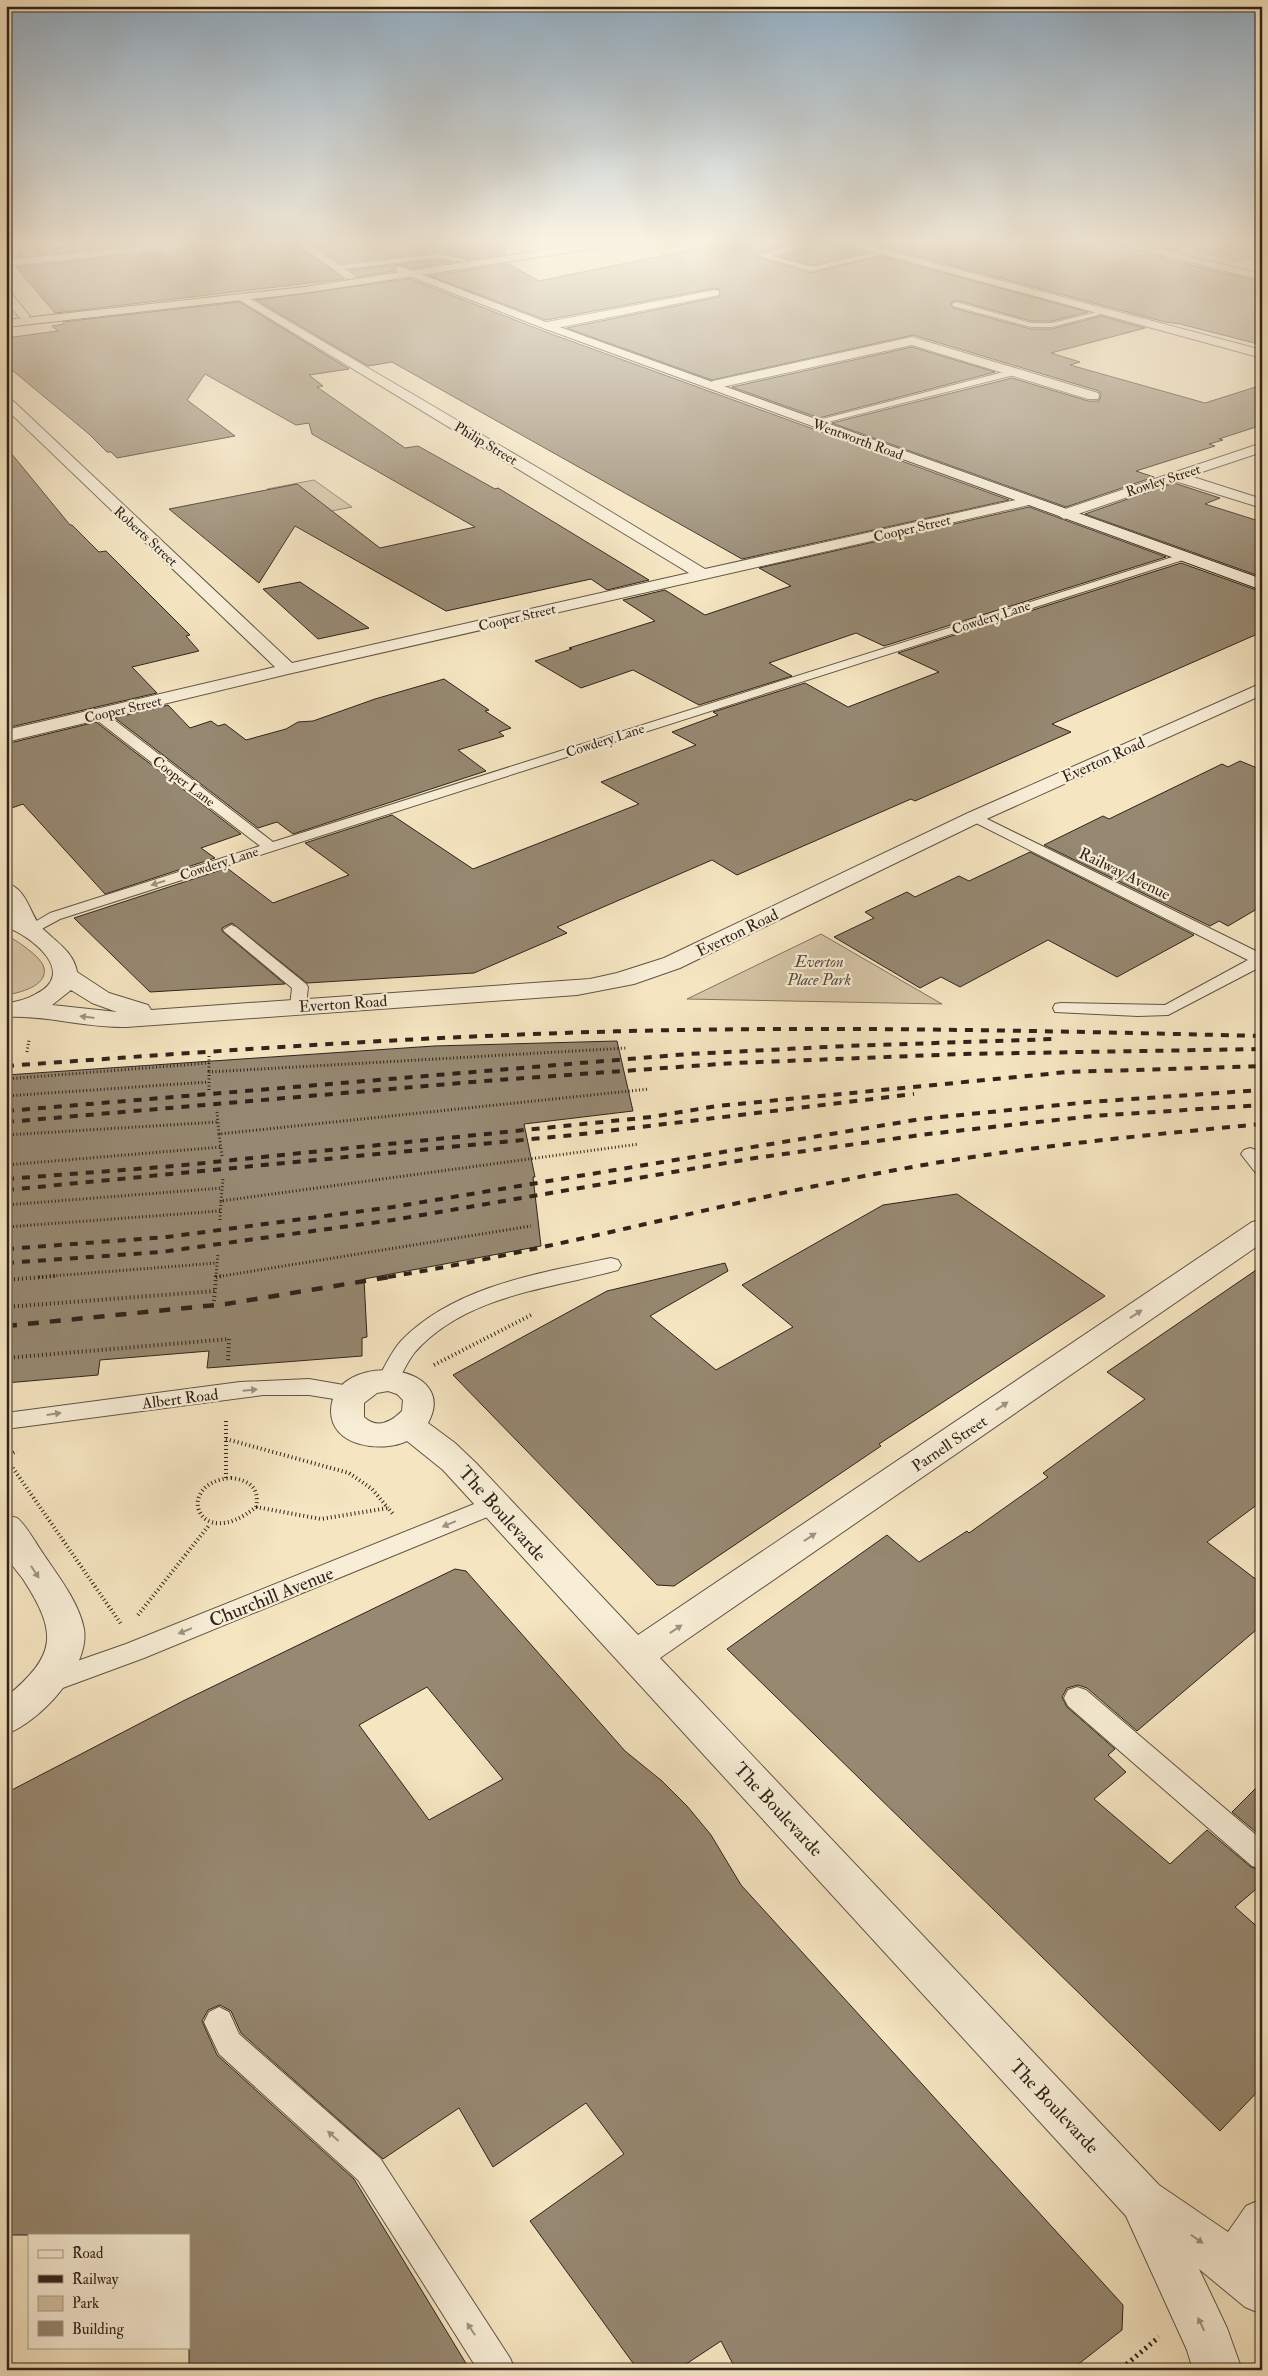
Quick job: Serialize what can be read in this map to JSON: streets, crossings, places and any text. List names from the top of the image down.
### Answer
{
  "streets": {
    "street": [
      "Wentworth Road",
      "Philip Street",
      "Rowley Street",
      "Cooper Street",
      "Roberts Street",
      "Everton Road",
      "Parnell Street",
      "The Boulevarde"
    ],
    "lane": [
      "Cowdery Lane",
      "Cooper Lane",
      "Railway Avenue",
      "Albert Road",
      "Churchill Avenue"
    ]
  },
  "crossings": [
    ["Wentworth Road", "Rowley Street"],
    ["Wentworth Road", "Cooper Street"],
    ["Wentworth Road", "Cowdery Lane"],
    ["Philip Street", "Cooper Street"],
    ["Cooper Street", "Roberts Street"],
    ["Cooper Street", "Cooper Lane"],
    ["Cowdery Lane", "Cooper Lane"],
    ["Everton Road", "Railway Avenue"],
    ["Albert Road", "The Boulevarde"],
    ["Parnell Street", "The Boulevarde"],
    ["The Boulevarde", "Churchill Avenue"]
  ],
  "one_way": ["Albert Road", "Parnell Street", "Churchill Avenue"],
  "parks": ["Everton Place Park"],
  "legend": [
    "Road",
    "Railway",
    "Park",
    "Building"
  ]
}
